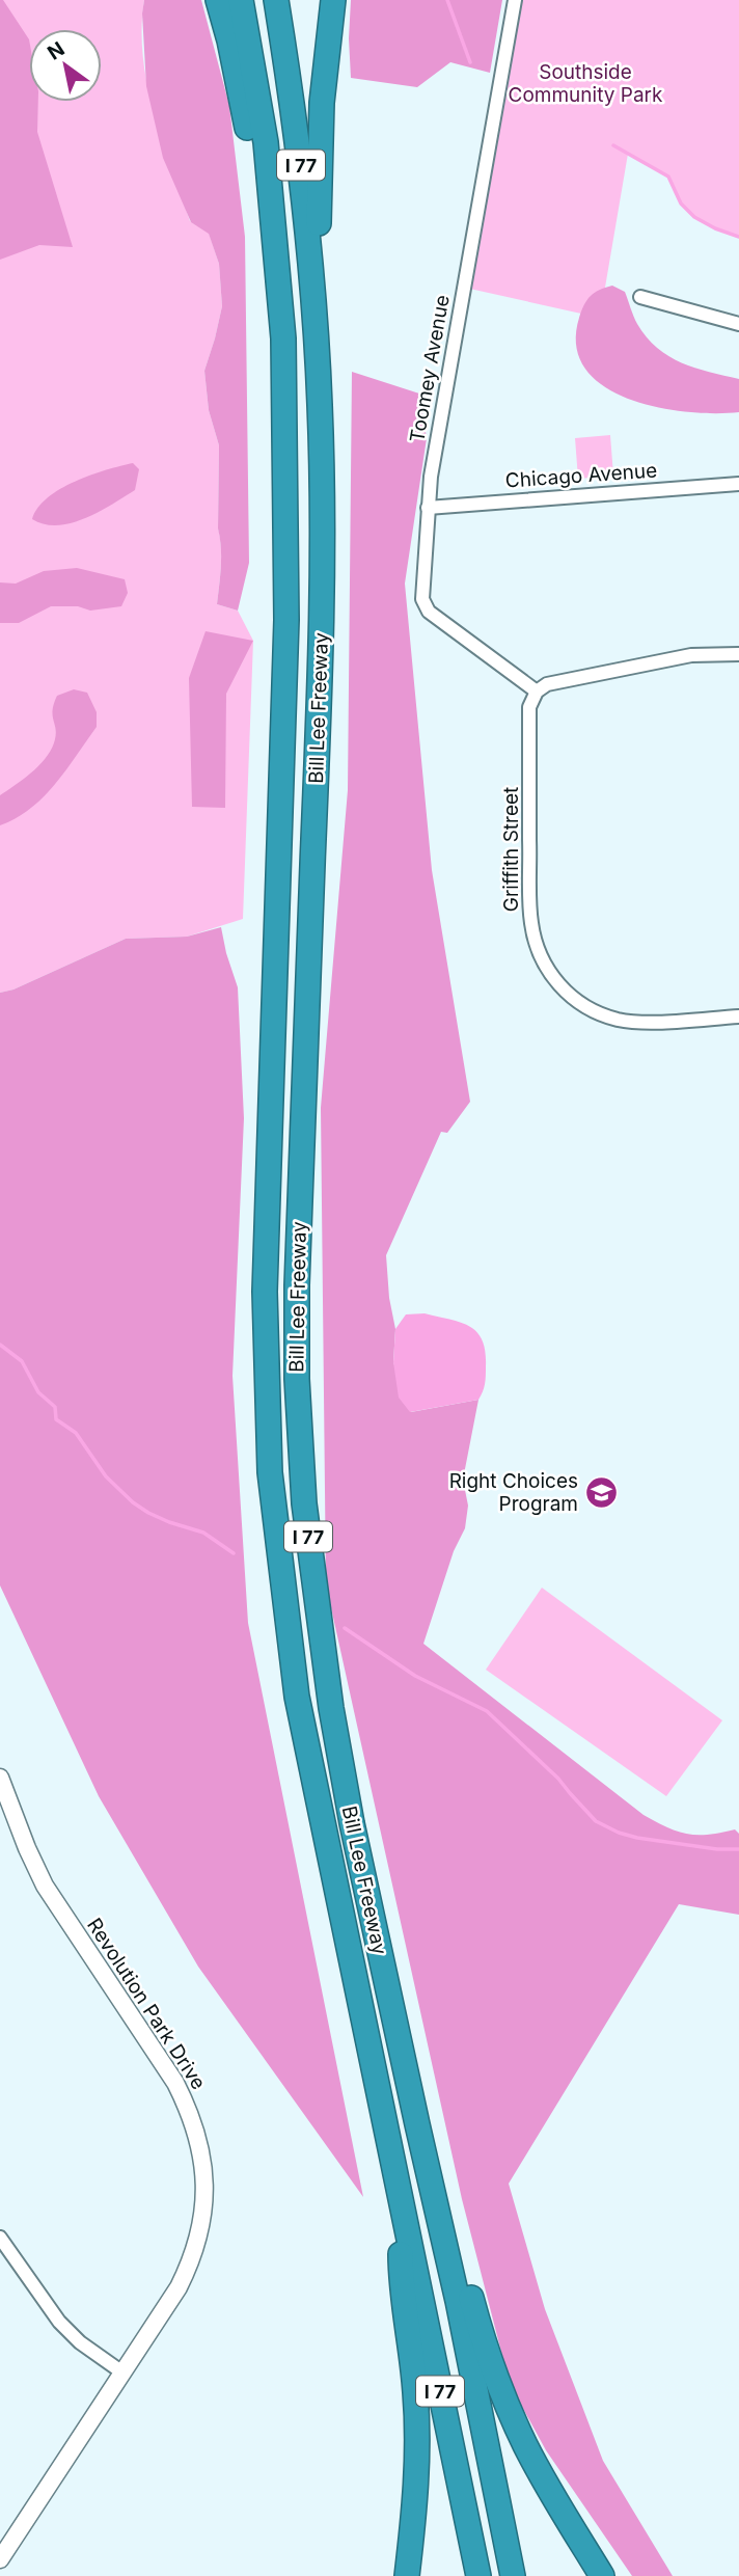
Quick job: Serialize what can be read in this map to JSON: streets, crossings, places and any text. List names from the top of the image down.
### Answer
{
  "streets": {
    "highway": ["I 77", "Bill Lee Freeway"],
    "street": [
      "Toomey Avenue",
      "Chicago Avenue",
      "Griffith Street",
      "Revolution Park Drive"
    ]
  },
  "crossings": [
    ["Toomey Avenue", "Chicago Avenue"],
    ["Toomey Avenue", "Griffith Street"]
  ],
  "parks": ["Southside Community Park"],
  "places": {
    "school or university": ["Right Choices Program"]
  },
  "north": "top left"
}
